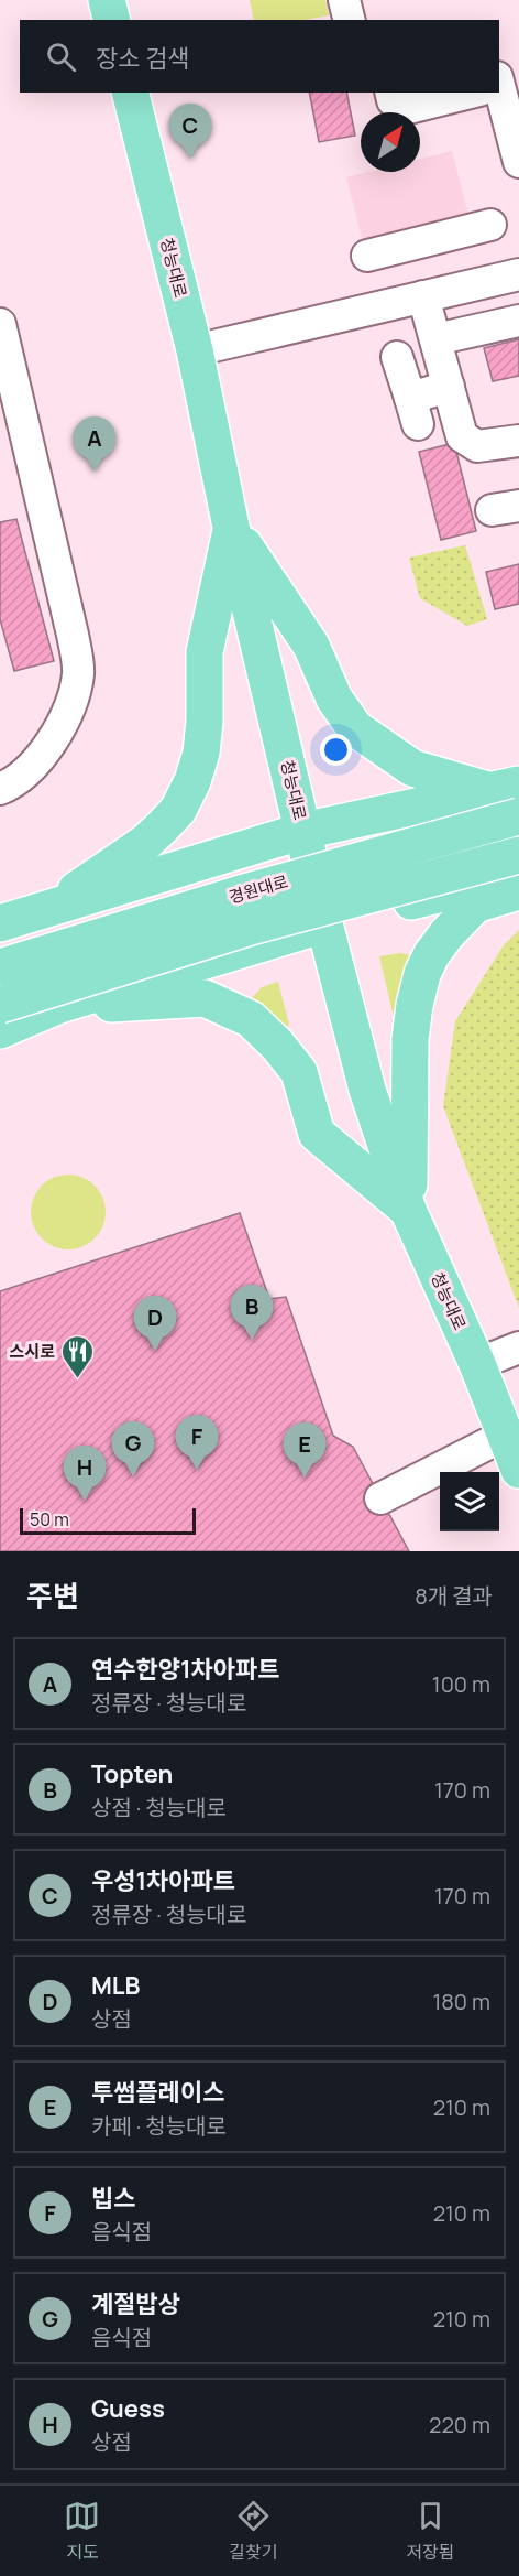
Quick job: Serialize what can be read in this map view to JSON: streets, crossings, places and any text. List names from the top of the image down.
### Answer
{
  "streets": {
    "main road": ["청능대로", "경원대로"]
  },
  "places": {
    "restaurant": ["스시로"]
  },
  "scale_bar": "50 m",
  "north": "top right",
  "page": {
    "search": "장소 검색",
    "pins": [
      "C",
      "A",
      "B",
      "D",
      "F",
      "G",
      "E",
      "H"
    ],
    "scale": "50 m",
    "heading": ["주변", "8개 결과"],
    "list": [
      {
        "mark": "A",
        "name": "연수한양1차아파트",
        "note": "정류장 · 청능대로",
        "value": "100 m"
      },
      {
        "mark": "B",
        "name": "Topten",
        "note": "상점 · 청능대로",
        "value": "170 m"
      },
      {
        "mark": "C",
        "name": "우성1차아파트",
        "note": "정류장 · 청능대로",
        "value": "170 m"
      },
      {
        "mark": "D",
        "name": "MLB",
        "note": "상점",
        "value": "180 m"
      },
      {
        "mark": "E",
        "name": "투썸플레이스",
        "note": "카페 · 청능대로",
        "value": "210 m"
      },
      {
        "mark": "F",
        "name": "빕스",
        "note": "음식점",
        "value": "210 m"
      },
      {
        "mark": "G",
        "name": "계절밥상",
        "note": "음식점",
        "value": "210 m"
      },
      {
        "mark": "H",
        "name": "Guess",
        "note": "상점",
        "value": "220 m"
      }
    ],
    "nav": ["지도", "길찾기", "저장됨"]
  }
}
